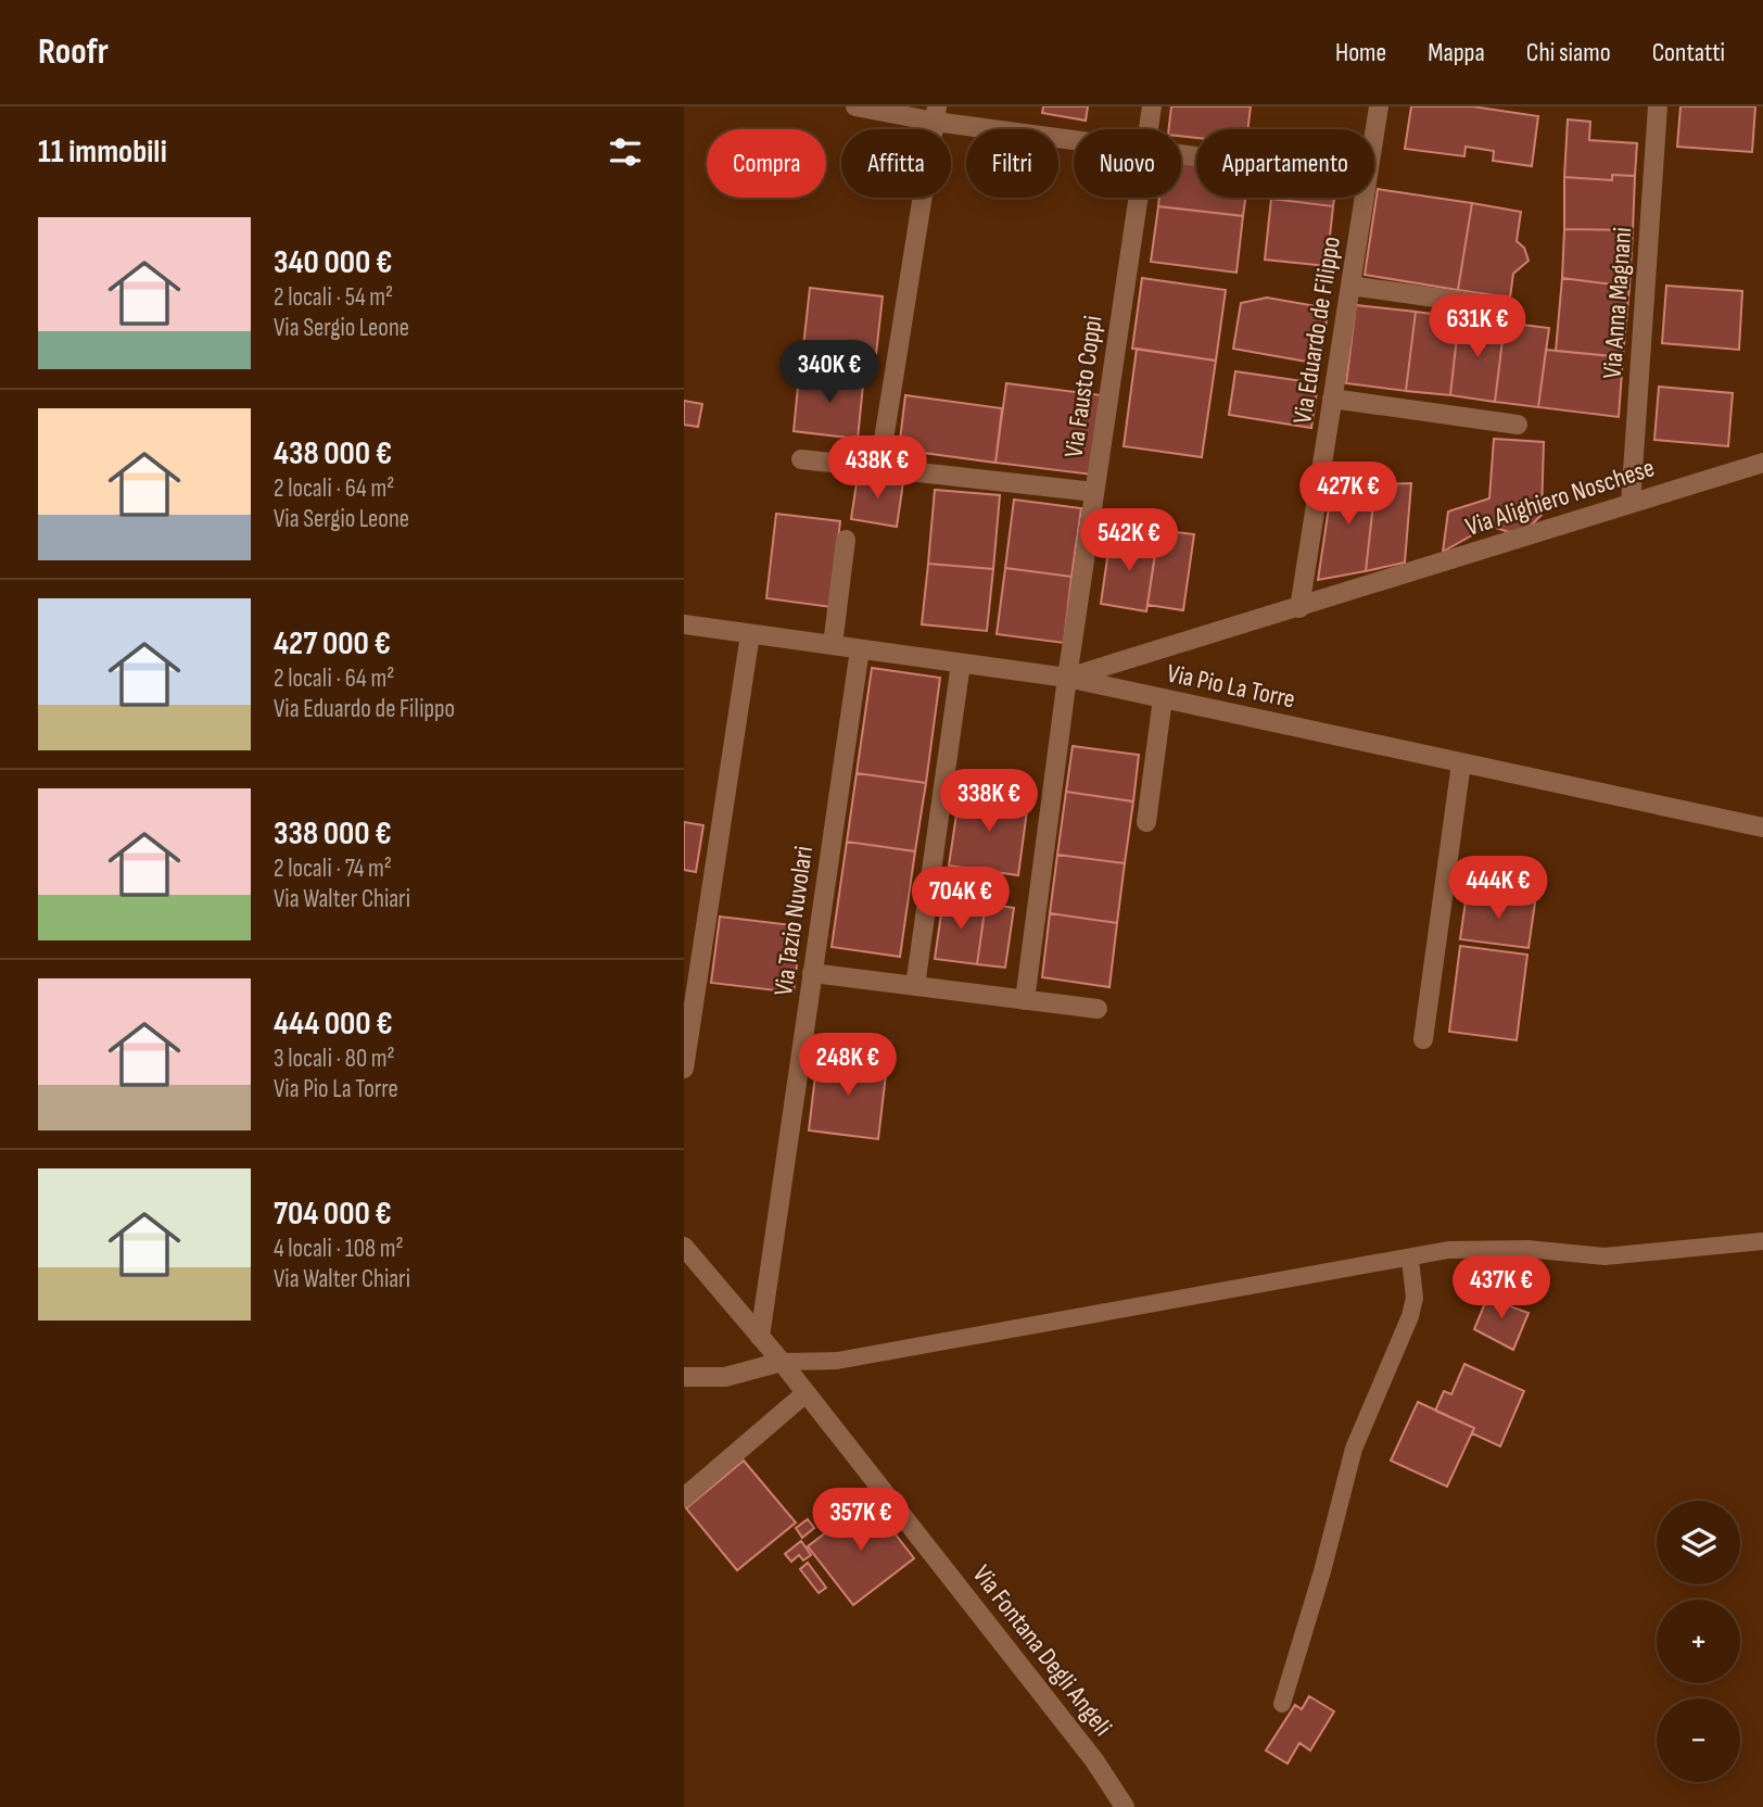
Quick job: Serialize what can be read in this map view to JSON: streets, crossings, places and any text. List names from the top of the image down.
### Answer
{
  "streets": {
    "street": [
      "Via Anna Magnani",
      "Via Eduardo de Filippo",
      "Via Fausto Coppi",
      "Via Alighiero Noschese",
      "Via Pio La Torre",
      "Via Tazio Nuvolari",
      "Via Fontana Degli Angeli"
    ]
  },
  "crossings": [
    ["Via Anna Magnani", "Via Alighiero Noschese"],
    ["Via Eduardo de Filippo", "Via Alighiero Noschese"],
    ["Via Fausto Coppi", "Via Alighiero Noschese"],
    ["Via Fausto Coppi", "Via Pio La Torre"],
    ["Via Alighiero Noschese", "Via Pio La Torre"],
    ["Via Pio La Torre", "Via Tazio Nuvolari"],
    ["Via Tazio Nuvolari", "Via Fontana Degli Angeli"]
  ],
  "page": {
    "header": "Roofr",
    "nav": [
      "Home",
      "Mappa",
      "Chi siamo",
      "Contatti"
    ],
    "heading": "11 immobili",
    "chip": [
      "Compra",
      "Affitta",
      "Filtri",
      "Nuovo",
      "Appartamento"
    ],
    "list": [
      {
        "name": "340 000 €",
        "note": "2 locali · 54 m² · Via Sergio Leone"
      },
      {
        "name": "438 000 €",
        "note": "2 locali · 64 m² · Via Sergio Leone"
      },
      {
        "name": "427 000 €",
        "note": "2 locali · 64 m² · Via Eduardo de Filippo"
      },
      {
        "name": "338 000 €",
        "note": "2 locali · 74 m² · Via Walter Chiari"
      },
      {
        "name": "444 000 €",
        "note": "3 locali · 80 m² · Via Pio La Torre"
      },
      {
        "name": "704 000 €",
        "note": "4 locali · 108 m² · Via Walter Chiari"
      }
    ],
    "price": [
      "631K €",
      "340K €",
      "438K €",
      "427K €",
      "542K €",
      "338K €",
      "444K €",
      "704K €",
      "248K €",
      "437K €",
      "357K €"
    ],
    "map_buttons": ["+", "−"]
  }
}
